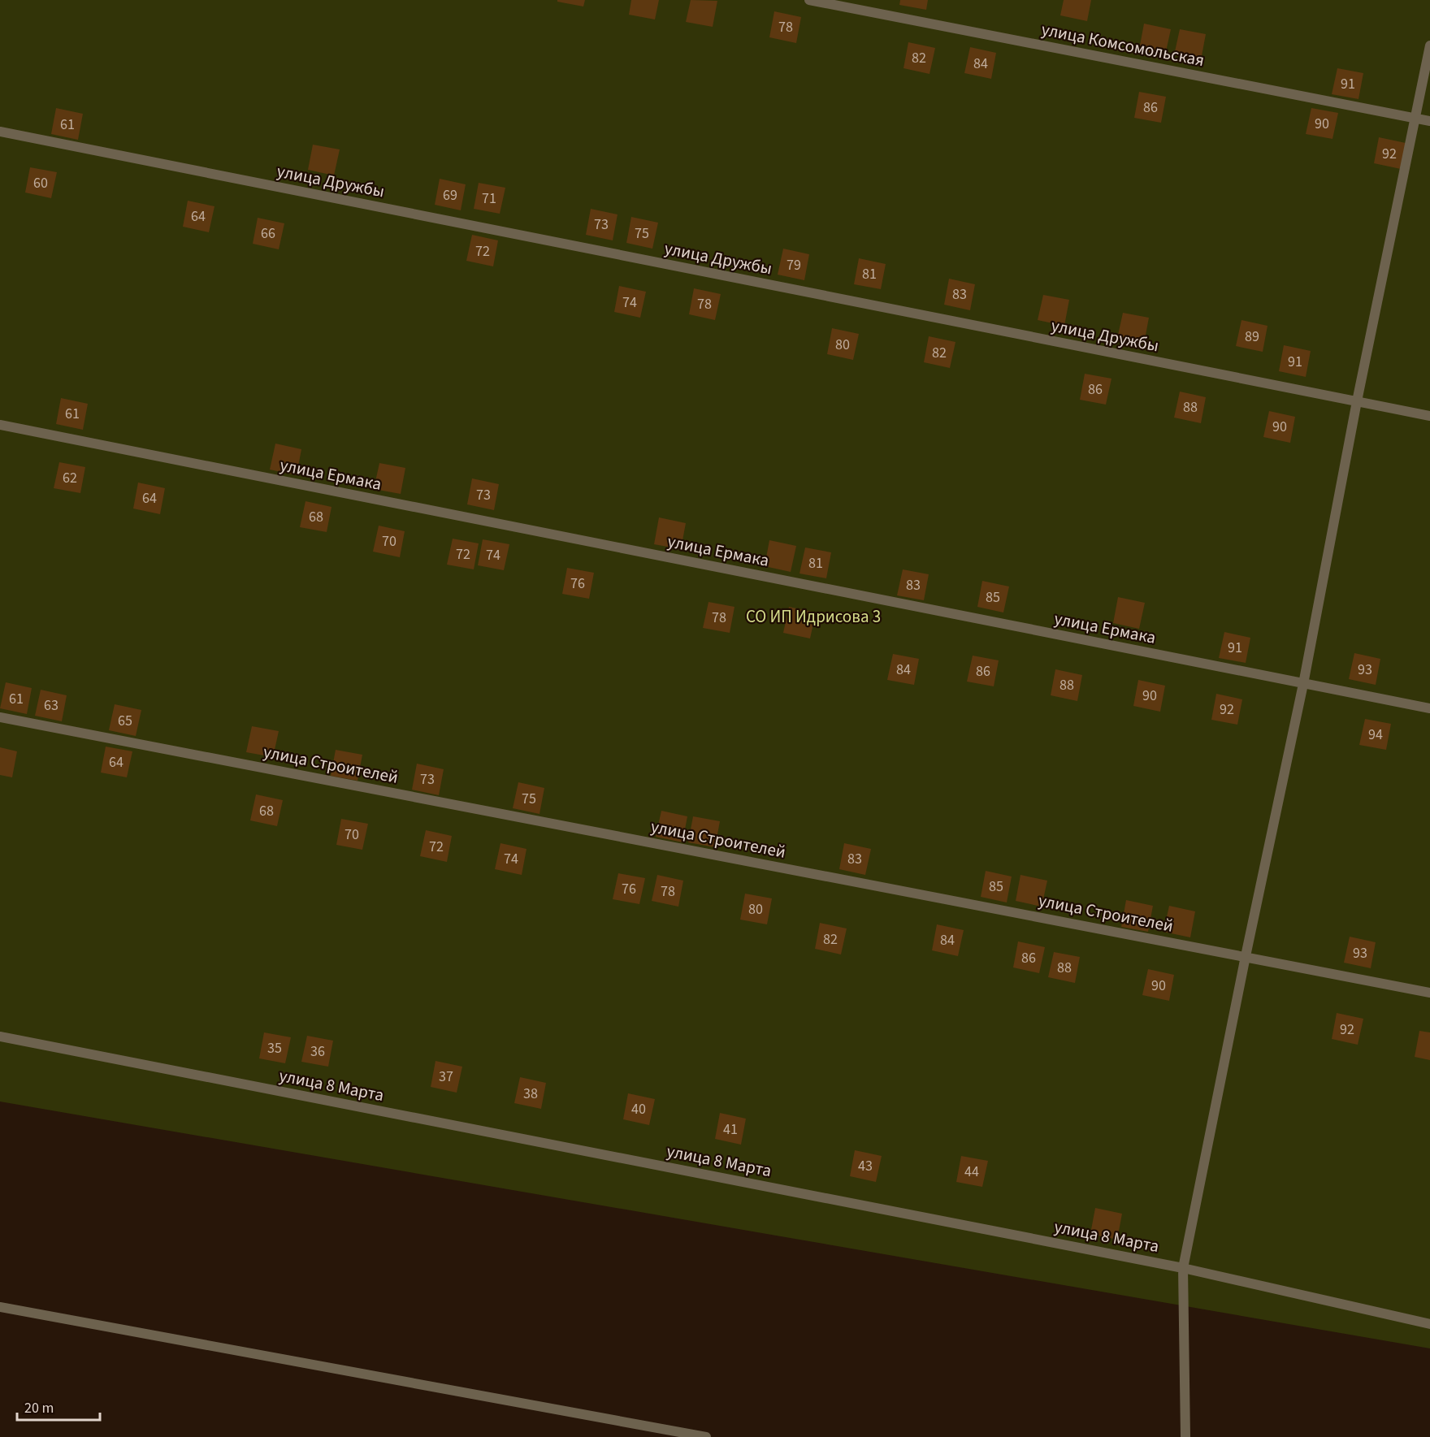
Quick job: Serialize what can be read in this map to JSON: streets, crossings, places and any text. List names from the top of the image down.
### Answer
{
  "streets": {
    "street": [
      "улица Комсомольская",
      "улица Дружбы",
      "улица Ермака",
      "улица Строителей",
      "улица 8 Марта"
    ]
  },
  "parks": ["СО ИП Идрисова 3"],
  "house_numbers": [
    "78",
    "82",
    "84",
    "91",
    "86",
    "90",
    "61",
    "92",
    "60",
    "69",
    "71",
    "64",
    "73",
    "66",
    "75",
    "72",
    "79",
    "81",
    "83",
    "74",
    "78",
    "89",
    "80",
    "82",
    "91",
    "86",
    "88",
    "61",
    "90",
    "62",
    "73",
    "64",
    "68",
    "70",
    "72",
    "74",
    "81",
    "76",
    "83",
    "85",
    "78",
    "91",
    "84",
    "93",
    "86",
    "88",
    "90",
    "61",
    "63",
    "92",
    "65",
    "94",
    "64",
    "73",
    "75",
    "68",
    "70",
    "72",
    "74",
    "83",
    "85",
    "76",
    "78",
    "80",
    "82",
    "84",
    "93",
    "86",
    "88",
    "90",
    "92",
    "35",
    "36",
    "37",
    "38",
    "40",
    "41",
    "43",
    "44"
  ],
  "scale_bar": "20 m"
}
